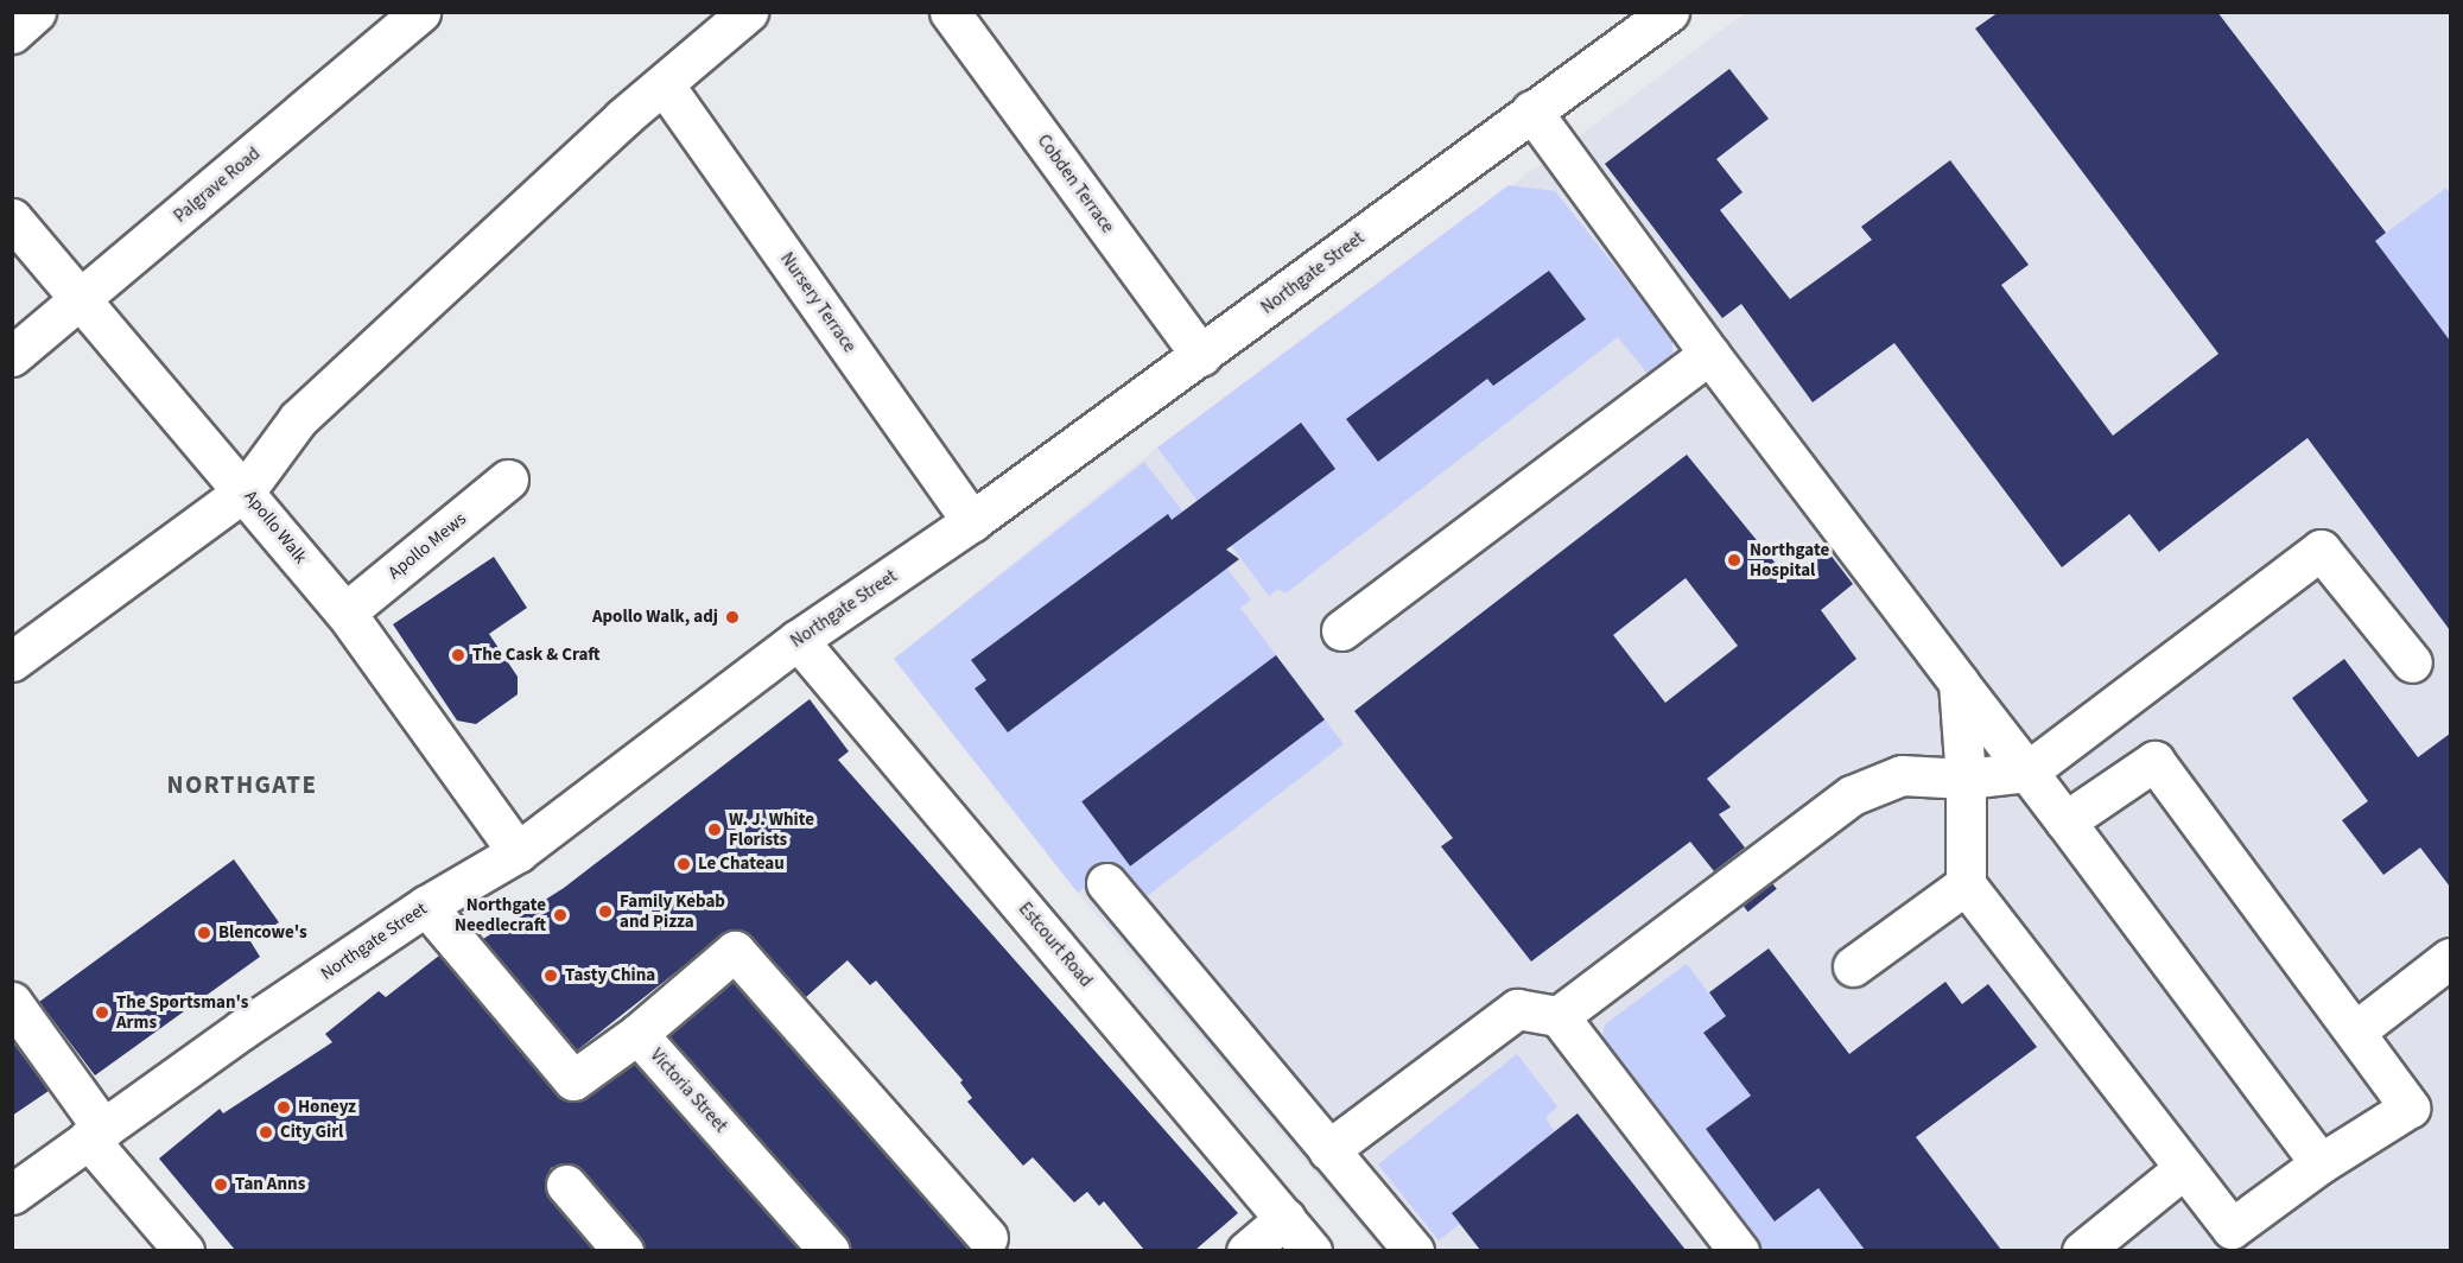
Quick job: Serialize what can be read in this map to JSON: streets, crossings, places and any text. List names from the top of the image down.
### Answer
{
  "streets": {
    "street": [
      "Cobden Terrace",
      "Palgrave Road",
      "Northgate Street",
      "Nursery Terrace",
      "Apollo Walk",
      "Apollo Mews",
      "Estcourt Road",
      "Victoria Street"
    ]
  },
  "crossings": [
    ["Cobden Terrace", "Northgate Street"],
    ["Palgrave Road", "Apollo Walk"],
    ["Northgate Street", "Nursery Terrace"],
    ["Northgate Street", "Apollo Walk"],
    ["Northgate Street", "Estcourt Road"],
    ["Northgate Street", "Victoria Street"],
    ["Apollo Walk", "Apollo Mews"]
  ],
  "districts": ["NORTHGATE"],
  "places": [
    "Northgate Hospital",
    "Apollo Walk, adj",
    "The Cask & Craft",
    "W. J. White Florists",
    "Le Chateau",
    "Family Kebab and Pizza",
    "Northgate Needlecraft",
    "Blencowe's",
    "Tasty China",
    "The Sportsman's Arms",
    "Honeyz",
    "City Girl",
    "Tan Anns"
  ]
}
